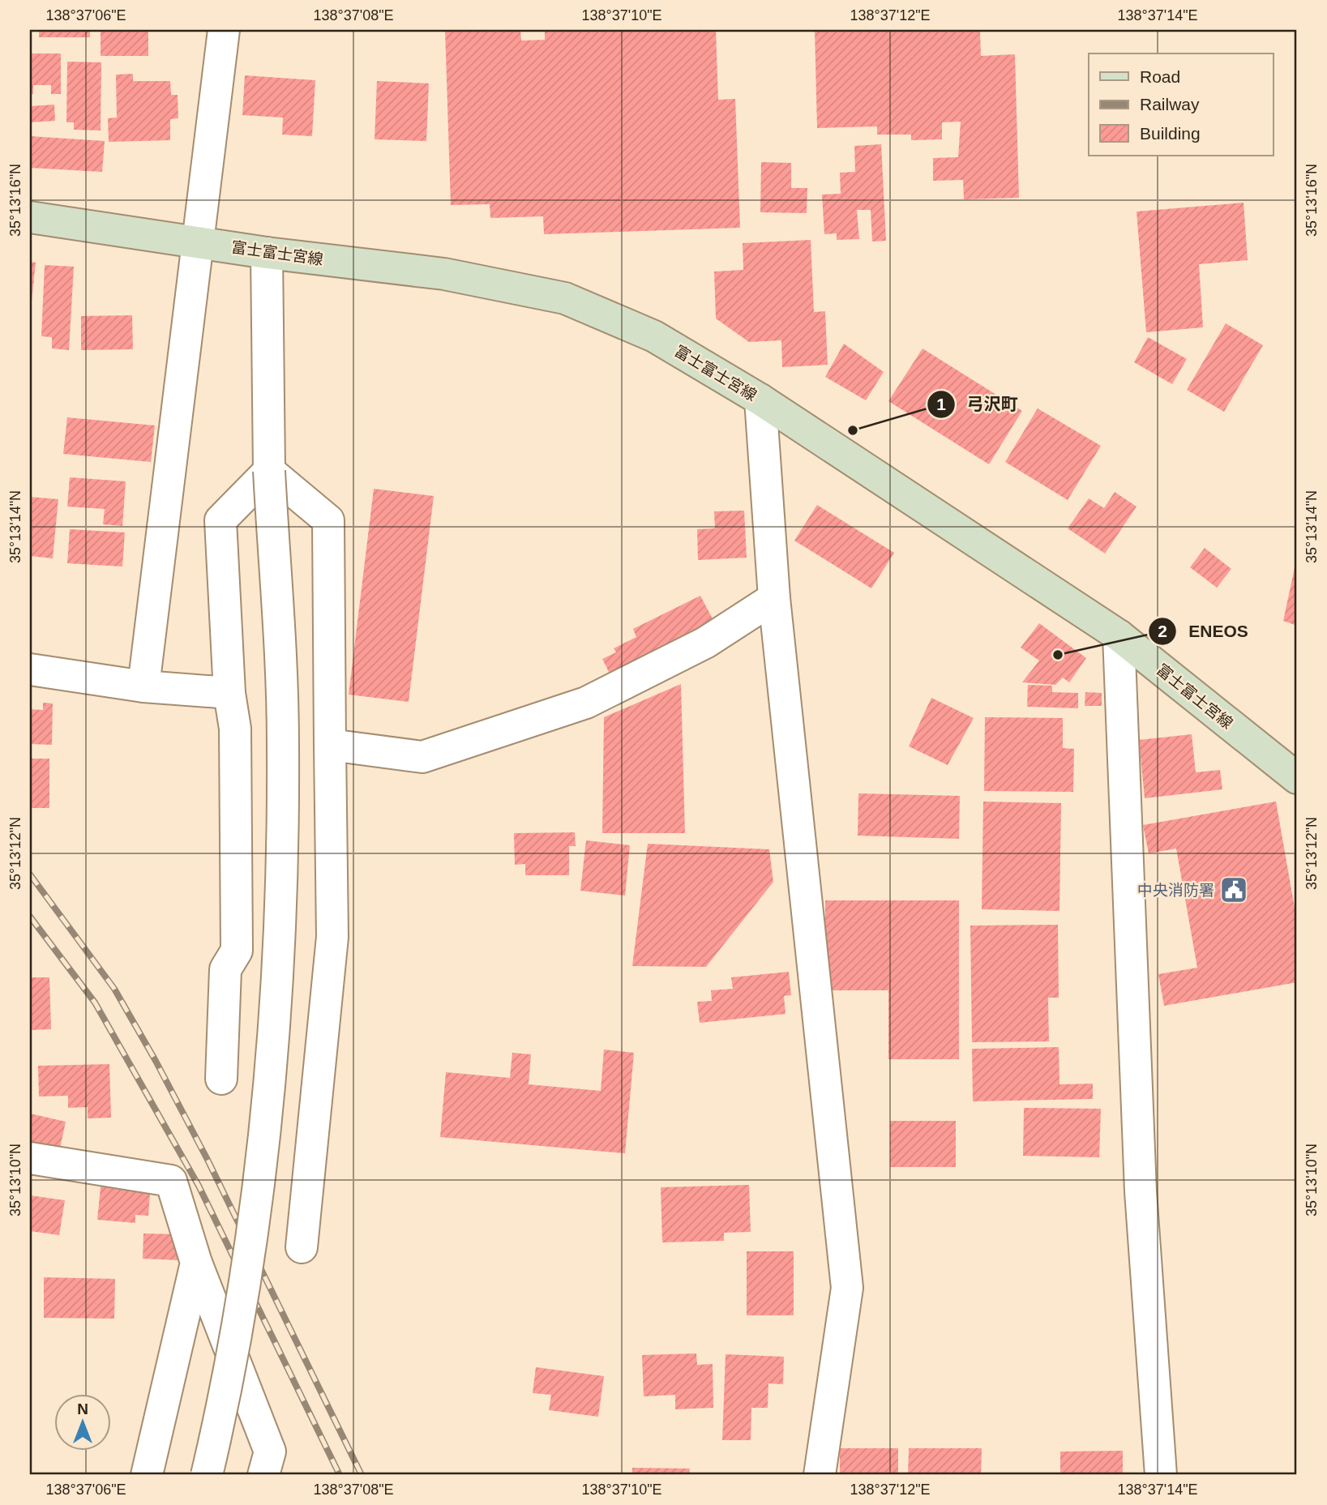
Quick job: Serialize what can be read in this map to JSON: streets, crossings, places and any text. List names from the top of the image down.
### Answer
{
  "streets": {
    "main road": ["富士富士宮線"]
  },
  "places": {
    "other": ["弓沢町", "ENEOS"],
    "public building": ["中央消防署"]
  },
  "legend": ["Road", "Railway", "Building"],
  "north": "top",
  "coordinates": [
    "138°37'06\"E",
    "138°37'08\"E",
    "138°37'10\"E",
    "138°37'12\"E",
    "138°37'14\"E",
    "35°13'16\"N",
    "35°13'14\"N",
    "35°13'12\"N",
    "35°13'10\"N"
  ]
}
